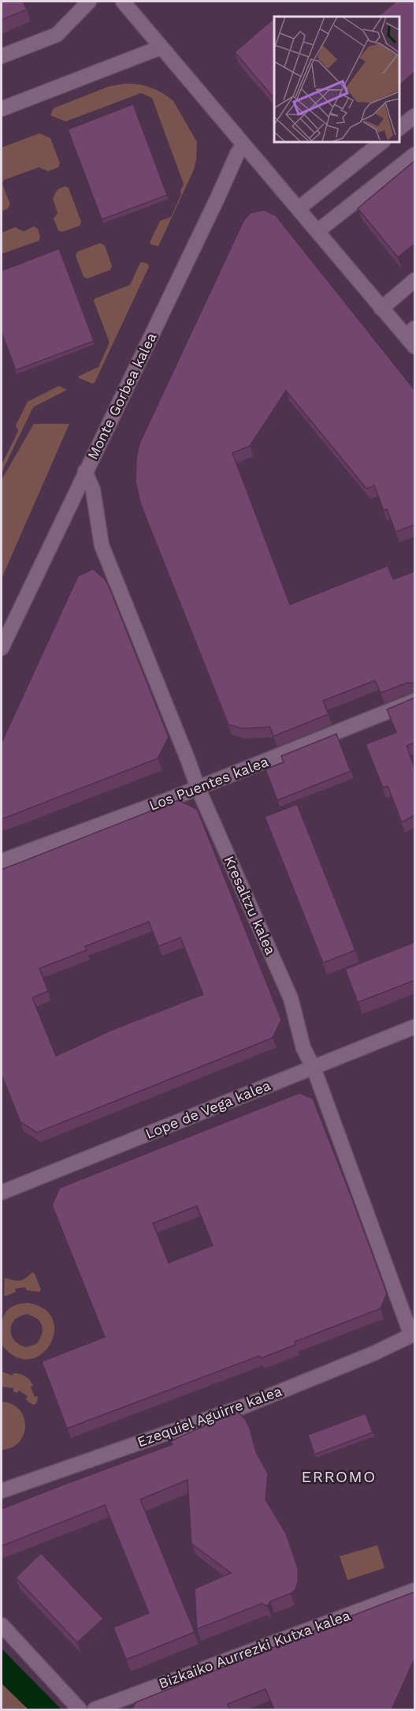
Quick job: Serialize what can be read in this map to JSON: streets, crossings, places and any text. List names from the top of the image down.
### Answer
{
  "streets": {
    "street": [
      "Monte Gorbea kalea",
      "Los Puentes kalea",
      "Kresaltzu kalea",
      "Lope de Vega kalea",
      "Ezequiel Aguirre kalea",
      "Bizkaiko Aurrezki Kutxa kalea"
    ]
  },
  "crossings": [
    ["Monte Gorbea kalea", "Kresaltzu kalea"],
    ["Los Puentes kalea", "Kresaltzu kalea"],
    ["Kresaltzu kalea", "Lope de Vega kalea"],
    ["Kresaltzu kalea", "Ezequiel Aguirre kalea"]
  ],
  "districts": ["ERROMO"]
}
